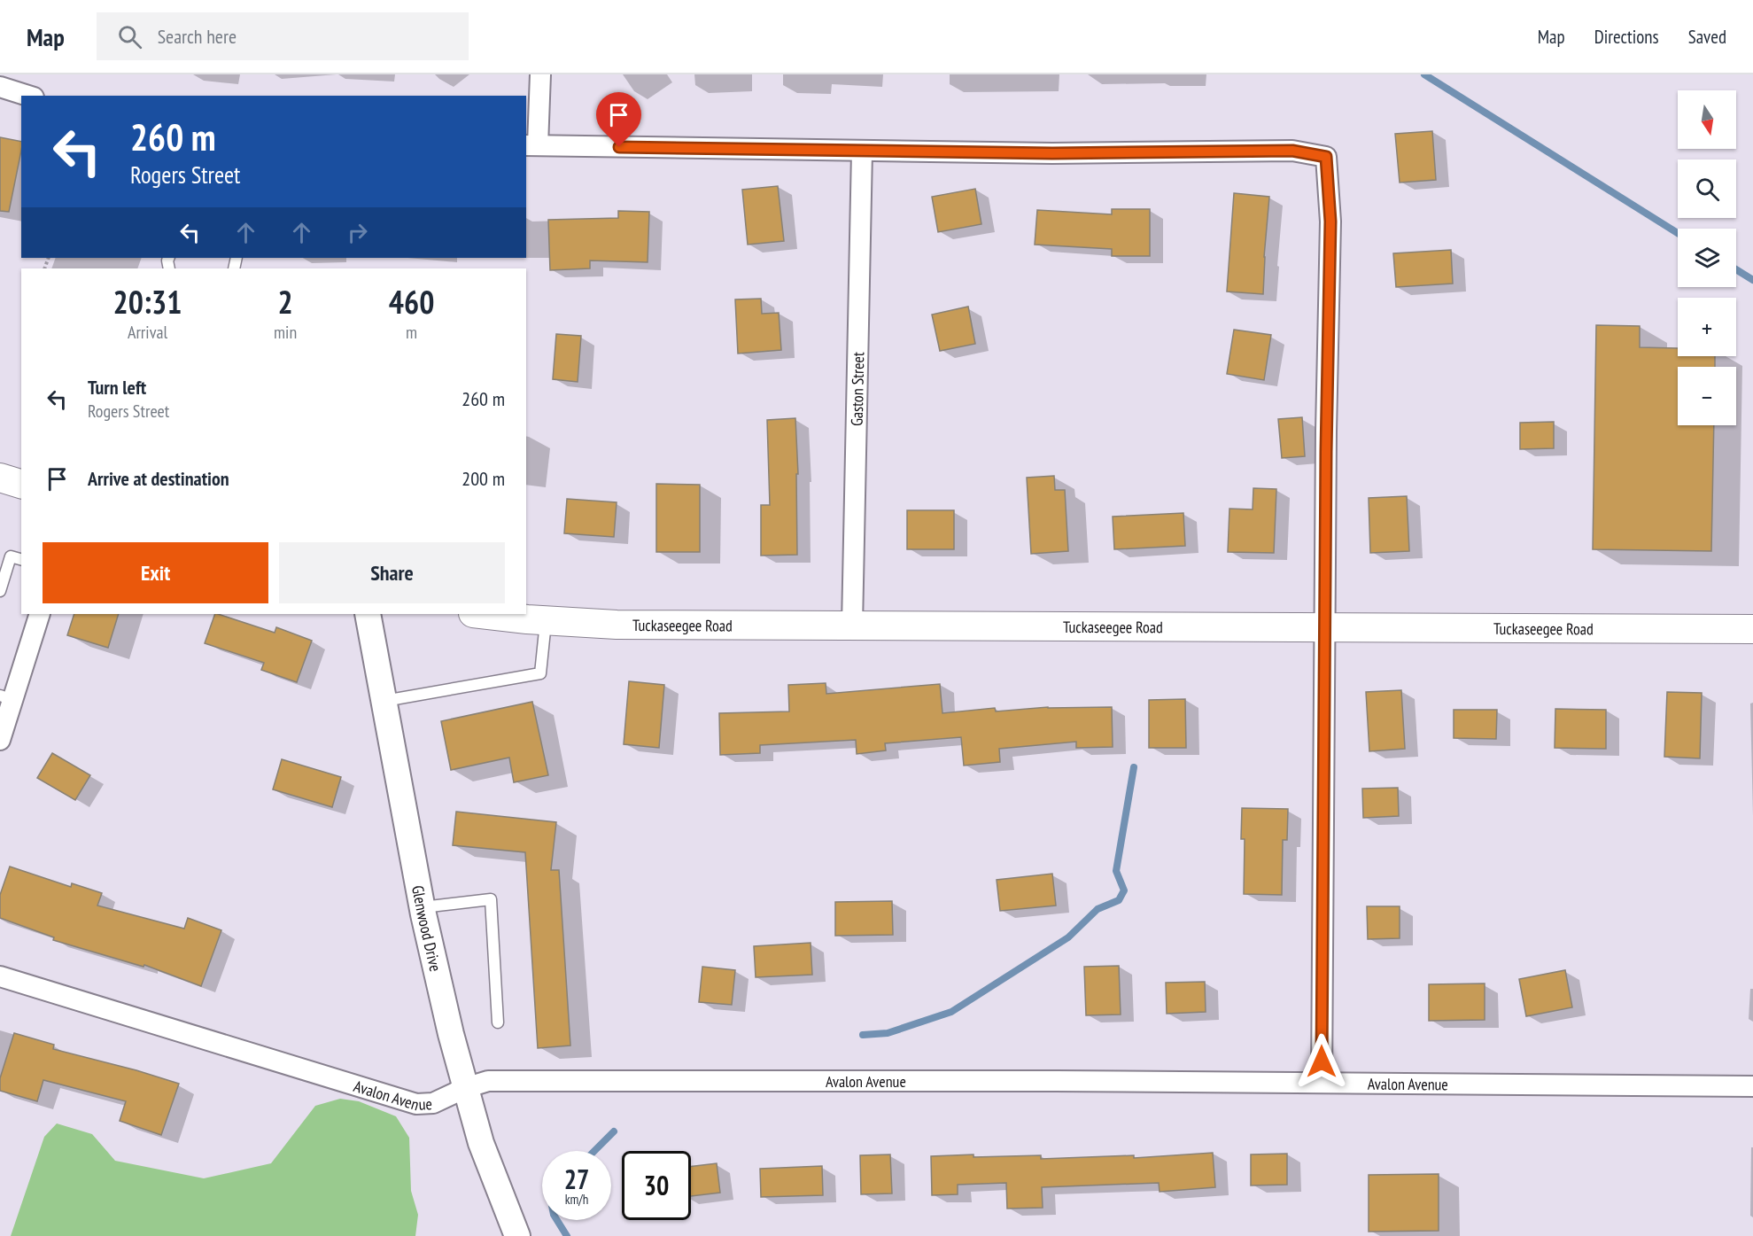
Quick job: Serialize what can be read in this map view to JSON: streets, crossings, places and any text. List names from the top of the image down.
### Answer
{
  "streets": {
    "main road": ["Tuckaseegee Road"],
    "street": ["Gaston Street", "Glenwood Drive", "Avalon Avenue"]
  },
  "crossings": [
    ["Gaston Street", "Tuckaseegee Road"],
    ["Glenwood Drive", "Avalon Avenue"]
  ],
  "north": "bottom",
  "page": {
    "header": "Map",
    "search": "Search here",
    "nav": ["Map", "Directions", "Saved"],
    "map_buttons": ["+", "−"],
    "turn": ["260 m", "Rogers Street"],
    "eta": [
      "20:31",
      "Arrival",
      "2",
      "min",
      "460",
      "m"
    ],
    "list": [
      {
        "name": "Turn left",
        "note": "Rogers Street",
        "value": "260 m"
      },
      {
        "name": "Arrive at destination",
        "value": "200 m"
      }
    ],
    "buttons": ["Exit", "Share"],
    "speed": "27 km/h",
    "limit": "30"
  }
}
